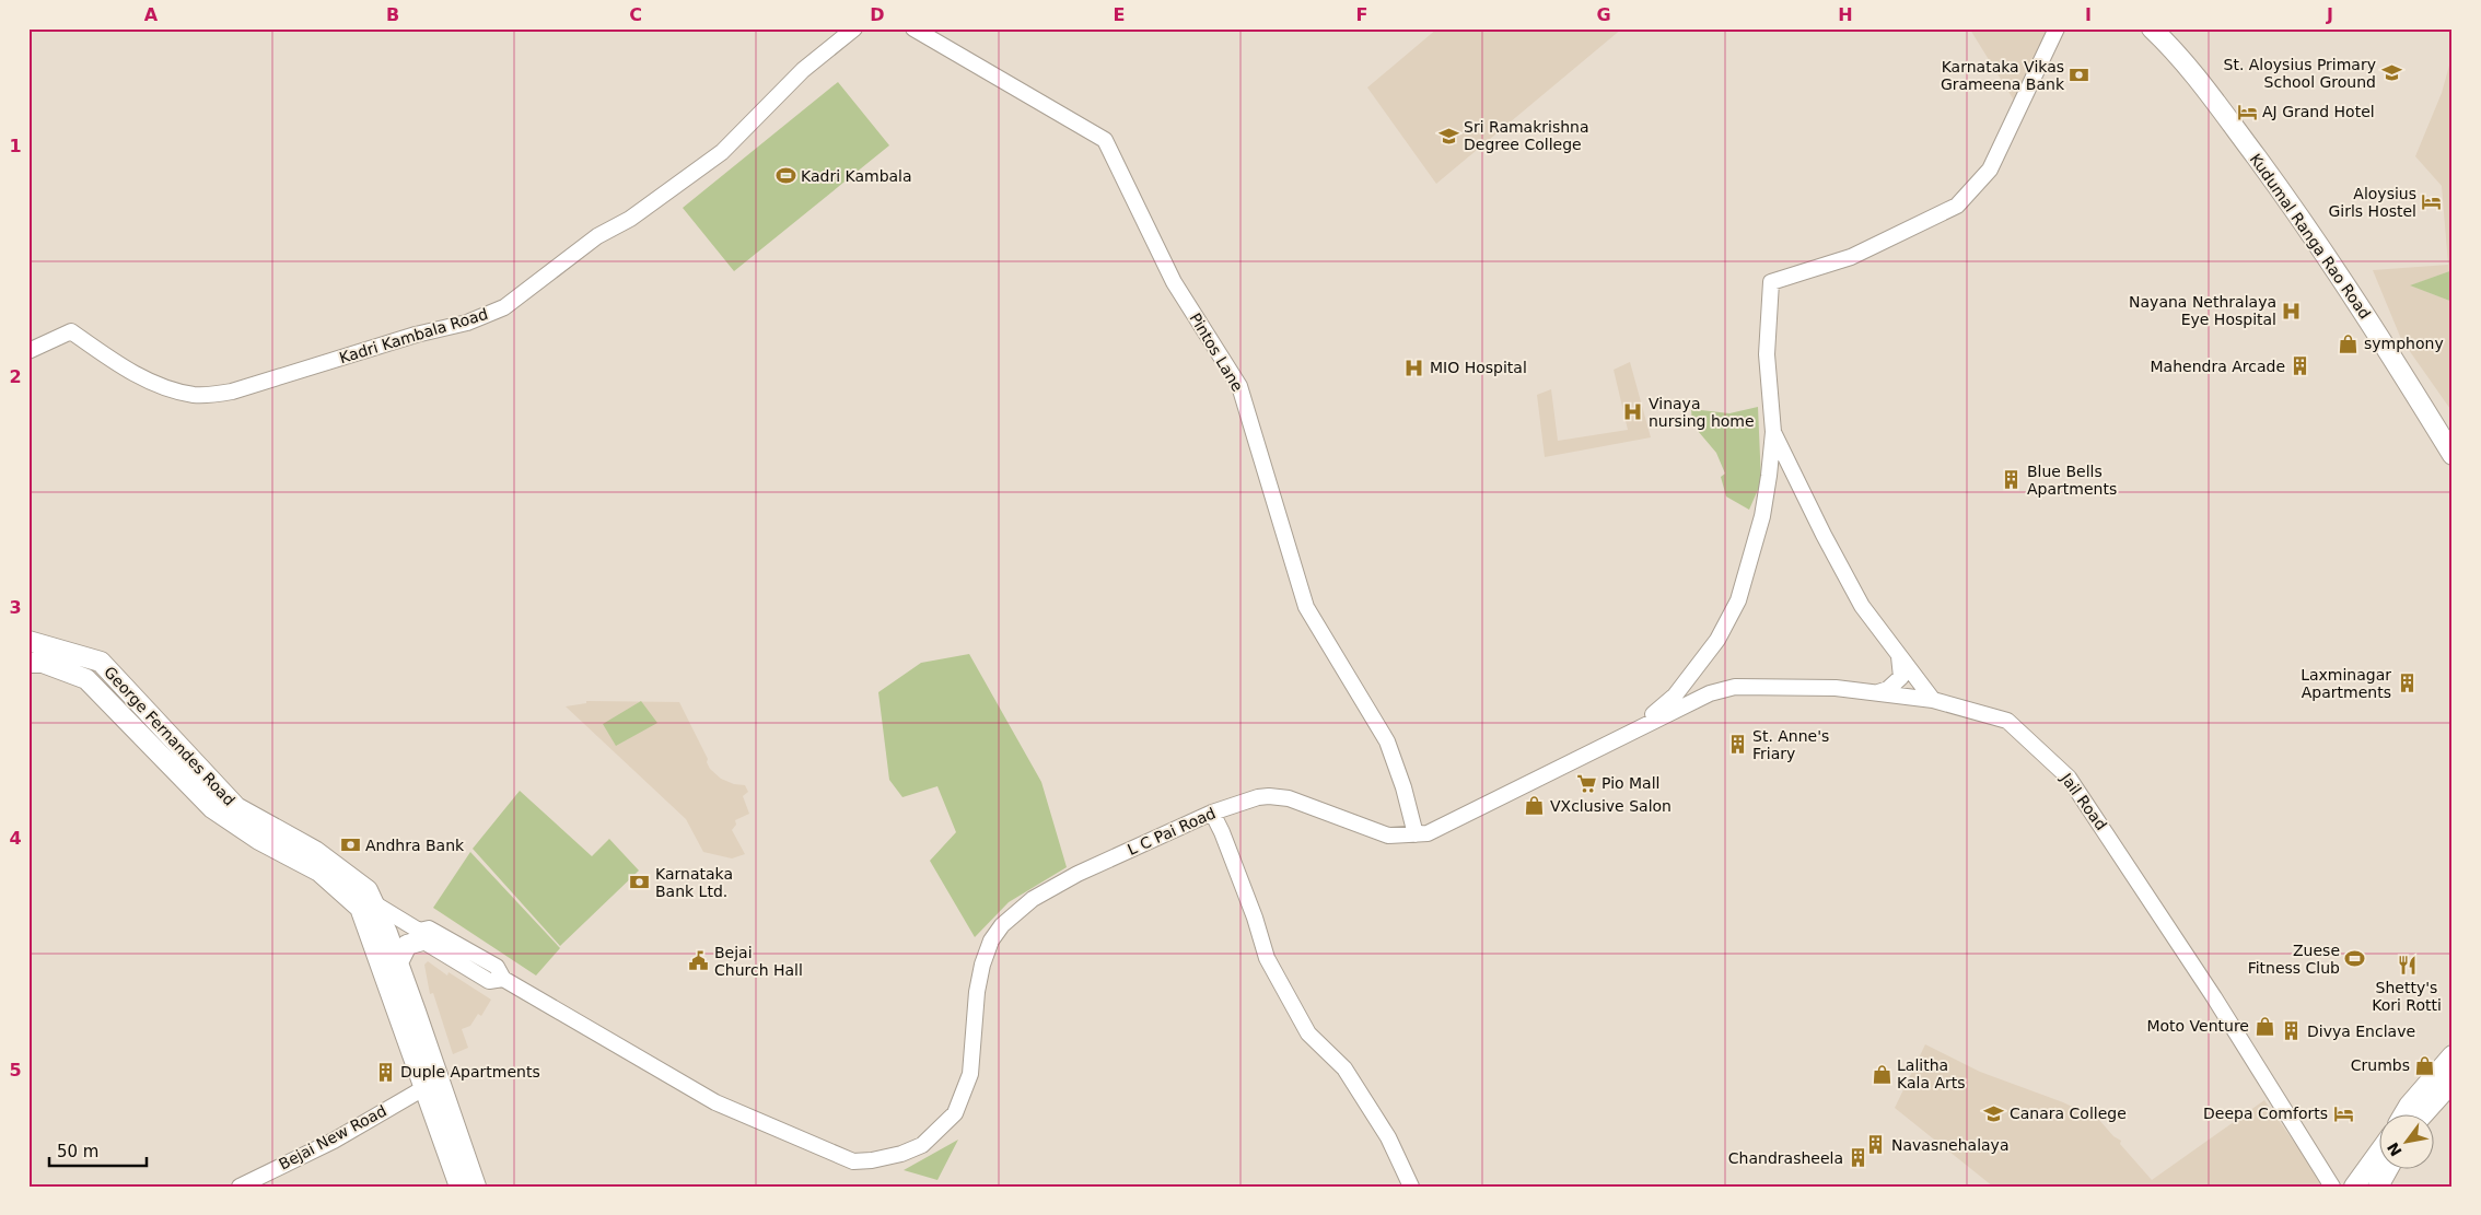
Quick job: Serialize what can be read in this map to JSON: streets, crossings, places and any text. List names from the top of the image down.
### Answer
{
  "streets": {
    "main road": ["Kudumal Ranga Rao Road", "George Fernandes Road"],
    "street": [
      "Kadri Kambala Road",
      "Pintos Lane",
      "Jail Road",
      "L C Pai Road",
      "Bejai New Road"
    ]
  },
  "crossings": [
    ["Pintos Lane", "L C Pai Road"],
    ["George Fernandes Road", "Bejai New Road"],
    ["Jail Road", "L C Pai Road"]
  ],
  "places": {
    "school or university": ["St. Aloysius Primary School Ground", "Sri Ramakrishna Degree College", "Canara College"],
    "bank": ["Karnataka Vikas Grameena Bank", "Andhra Bank", "Karnataka Bank Ltd."],
    "hotel": ["AJ Grand Hotel", "Aloysius Girls Hostel", "Deepa Comforts"],
    "sports": ["Kadri Kambala", "Zuese Fitness Club"],
    "hospital": ["Nayana Nethralaya Eye Hospital", "MIO Hospital", "Vinaya nursing home"],
    "shop": [
      "symphony",
      "VXclusive Salon",
      "Moto Venture",
      "Crumbs",
      "Lalitha Kala Arts"
    ],
    "building": [
      "Mahendra Arcade",
      "Blue Bells Apartments",
      "Laxminagar Apartments",
      "St. Anne's Friary",
      "Divya Enclave",
      "Duple Apartments",
      "Navasnehalaya",
      "Chandrasheela"
    ],
    "supermarket": ["Pio Mall"],
    "public building": ["Bejai Church Hall"],
    "restaurant": ["Shetty's Kori Rotti"]
  },
  "scale_bar": "50 m",
  "north": "bottom left",
  "grid": {
    "columns": [
      "A",
      "B",
      "C",
      "D",
      "E",
      "F",
      "G",
      "H",
      "I",
      "J"
    ],
    "rows": [
      "1",
      "2",
      "3",
      "4",
      "5"
    ]
  }
}
